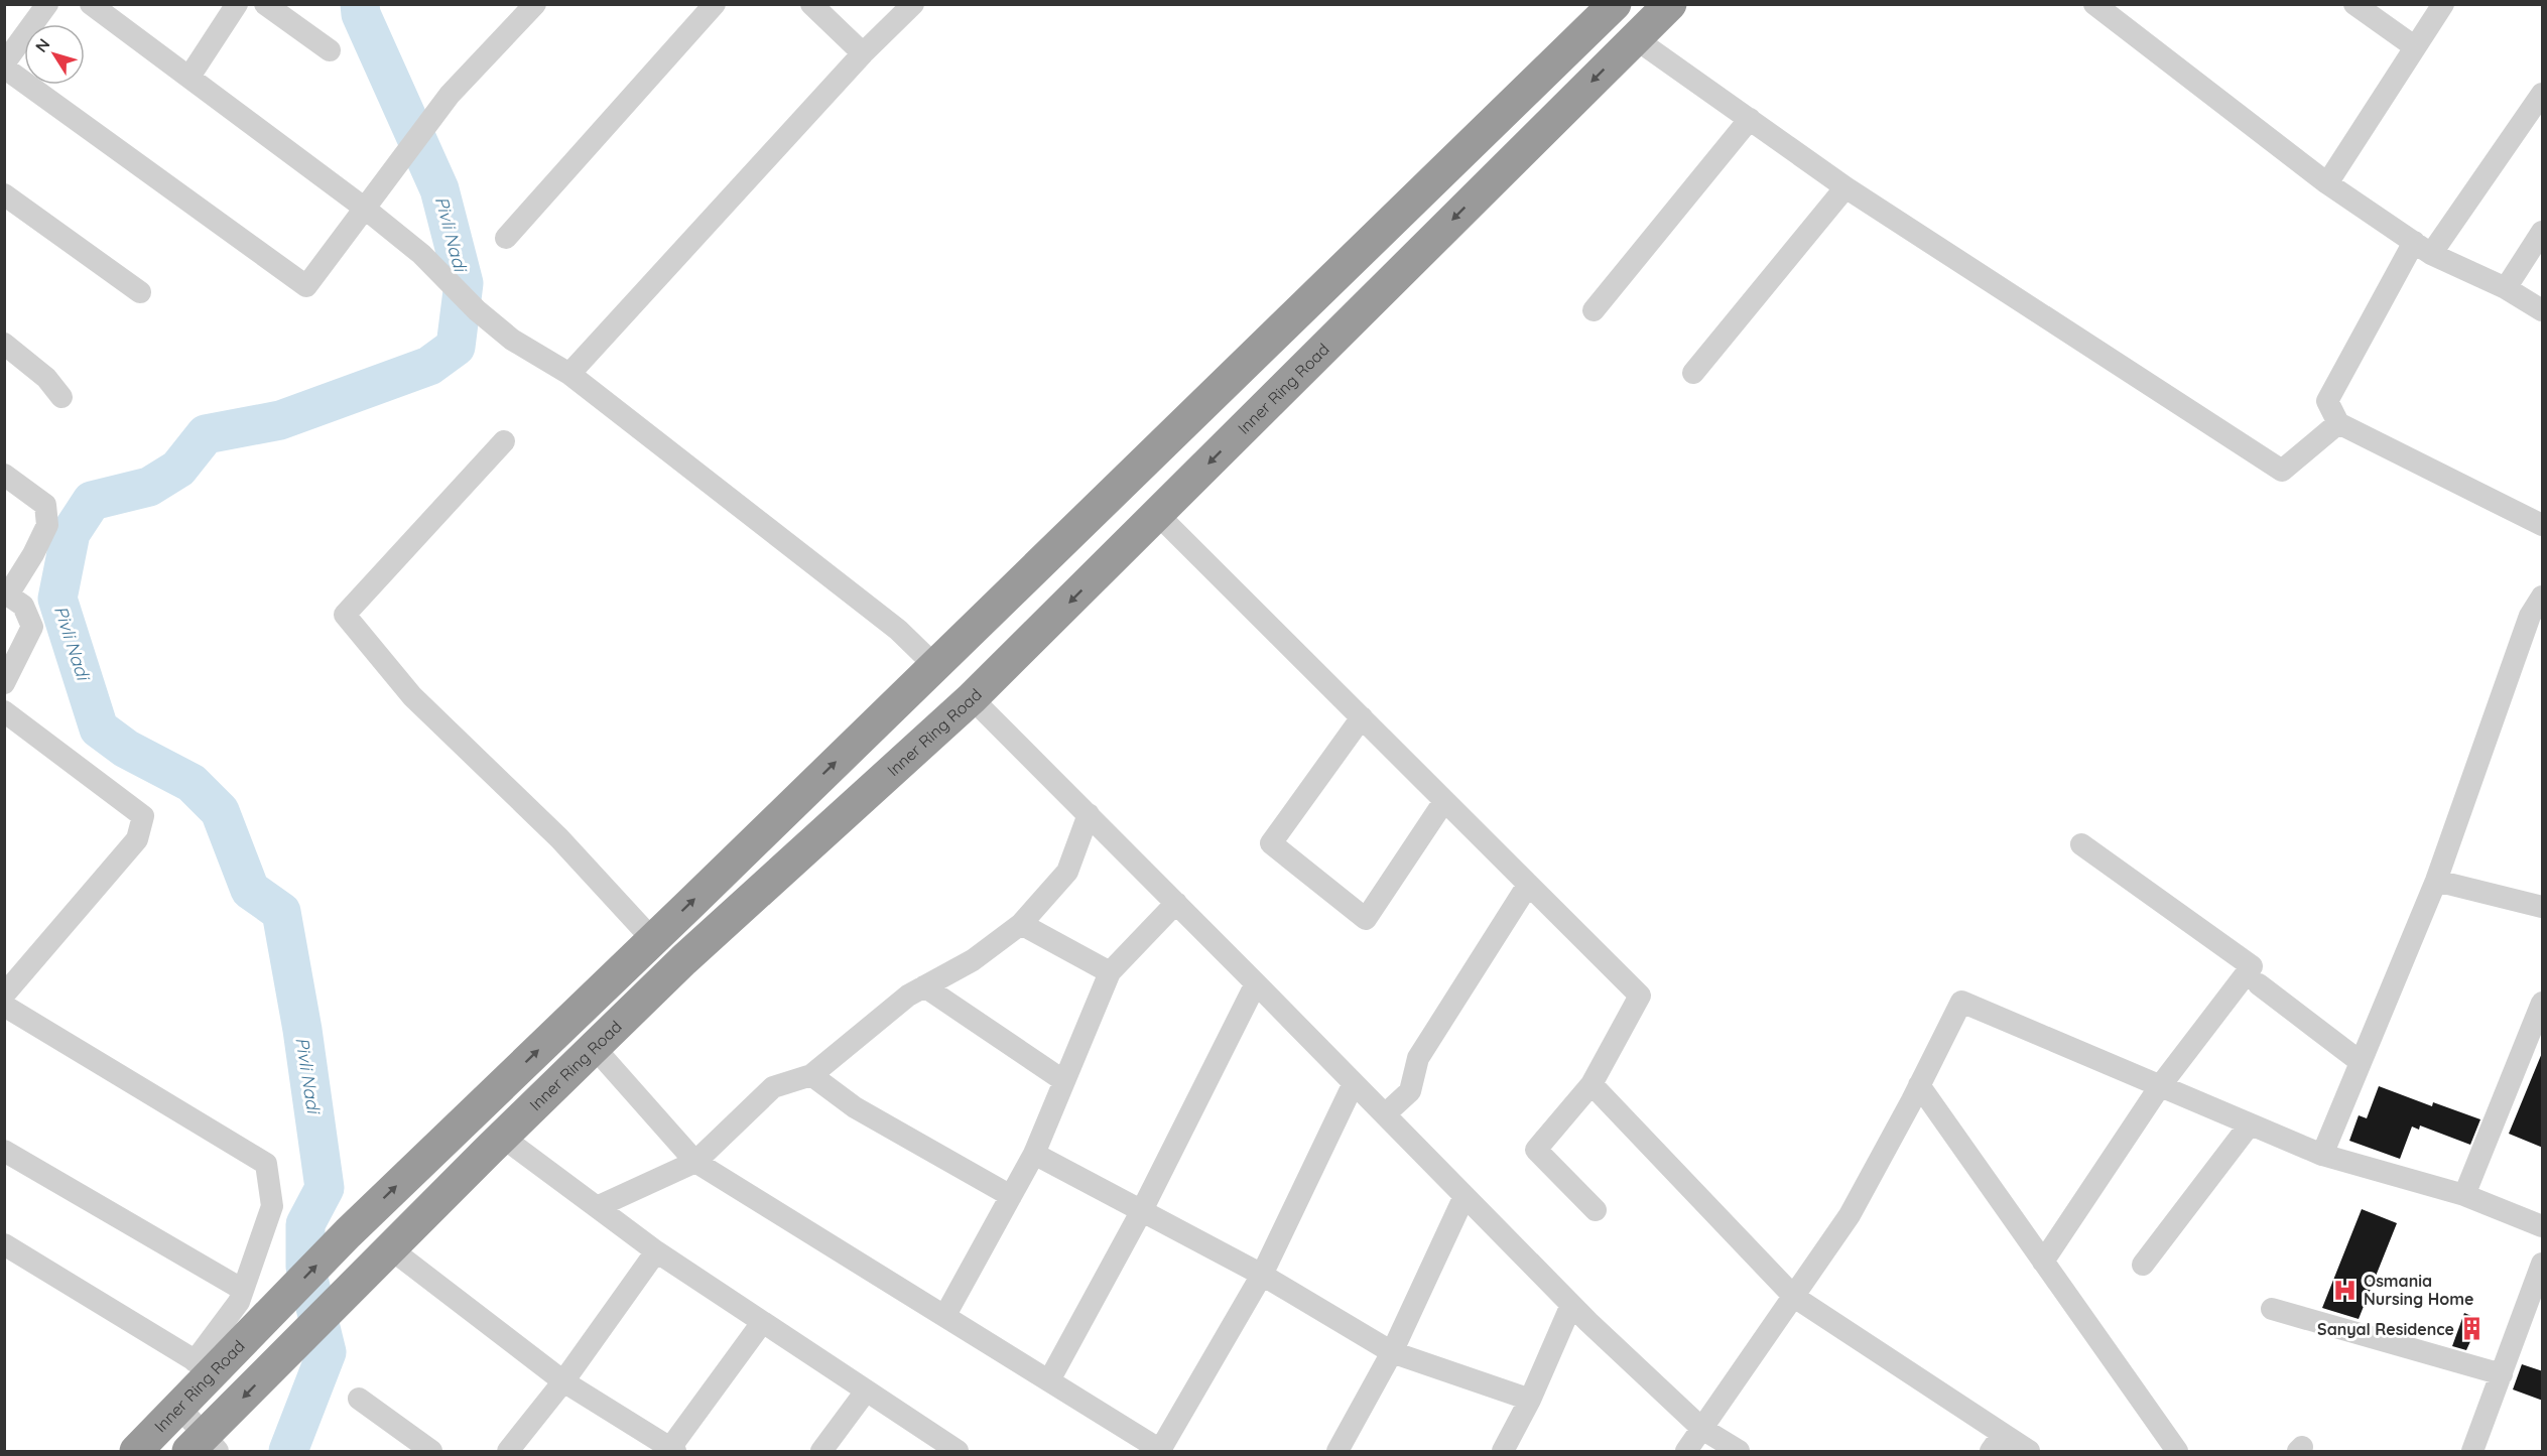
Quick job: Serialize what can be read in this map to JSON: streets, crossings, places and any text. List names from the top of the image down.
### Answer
{
  "streets": {
    "highway": ["Inner Ring Road"]
  },
  "water": ["Pivli Nadi"],
  "places": {
    "hospital": ["Osmania Nursing Home"],
    "building": ["Sanyal Residence"]
  },
  "north": "top left"
}
